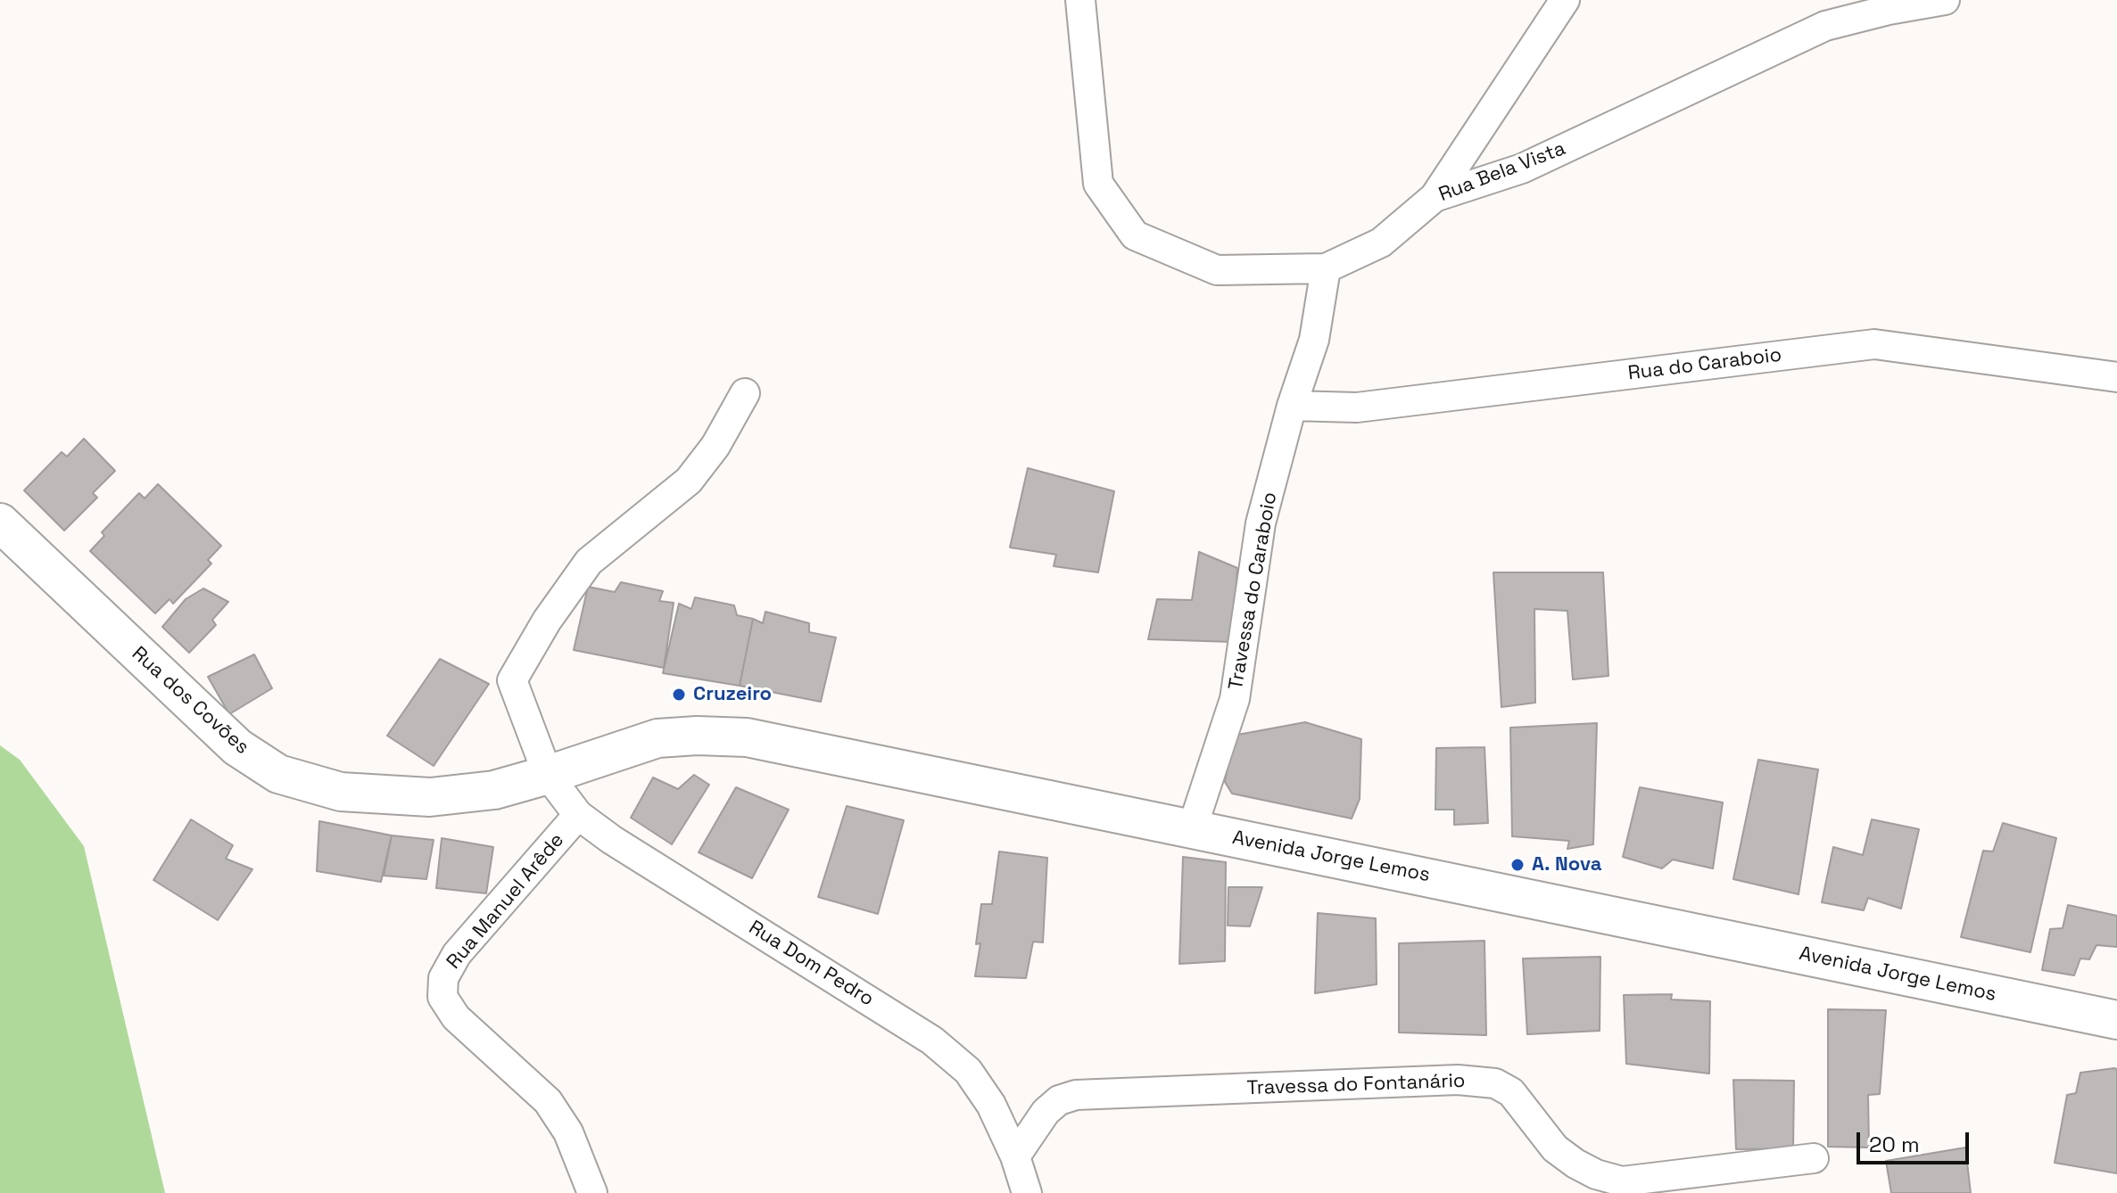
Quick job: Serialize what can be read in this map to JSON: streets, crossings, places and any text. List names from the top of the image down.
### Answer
{
  "streets": {
    "street": [
      "Rua Bela Vista",
      "Rua do Caraboio",
      "Travessa do Caraboio",
      "Rua dos Covões",
      "Avenida Jorge Lemos",
      "Rua Manuel Arêde",
      "Rua Dom Pedro",
      "Travessa do Fontanário"
    ]
  },
  "crossings": [
    ["Rua Bela Vista", "Travessa do Caraboio"],
    ["Rua do Caraboio", "Travessa do Caraboio"],
    ["Travessa do Caraboio", "Avenida Jorge Lemos"],
    ["Rua dos Covões", "Avenida Jorge Lemos"],
    ["Rua dos Covões", "Rua Dom Pedro"],
    ["Avenida Jorge Lemos", "Rua Dom Pedro"],
    ["Rua Manuel Arêde", "Rua Dom Pedro"],
    ["Rua Dom Pedro", "Travessa do Fontanário"]
  ],
  "places": ["Cruzeiro", "A. Nova"],
  "scale_bar": "20 m"
}
